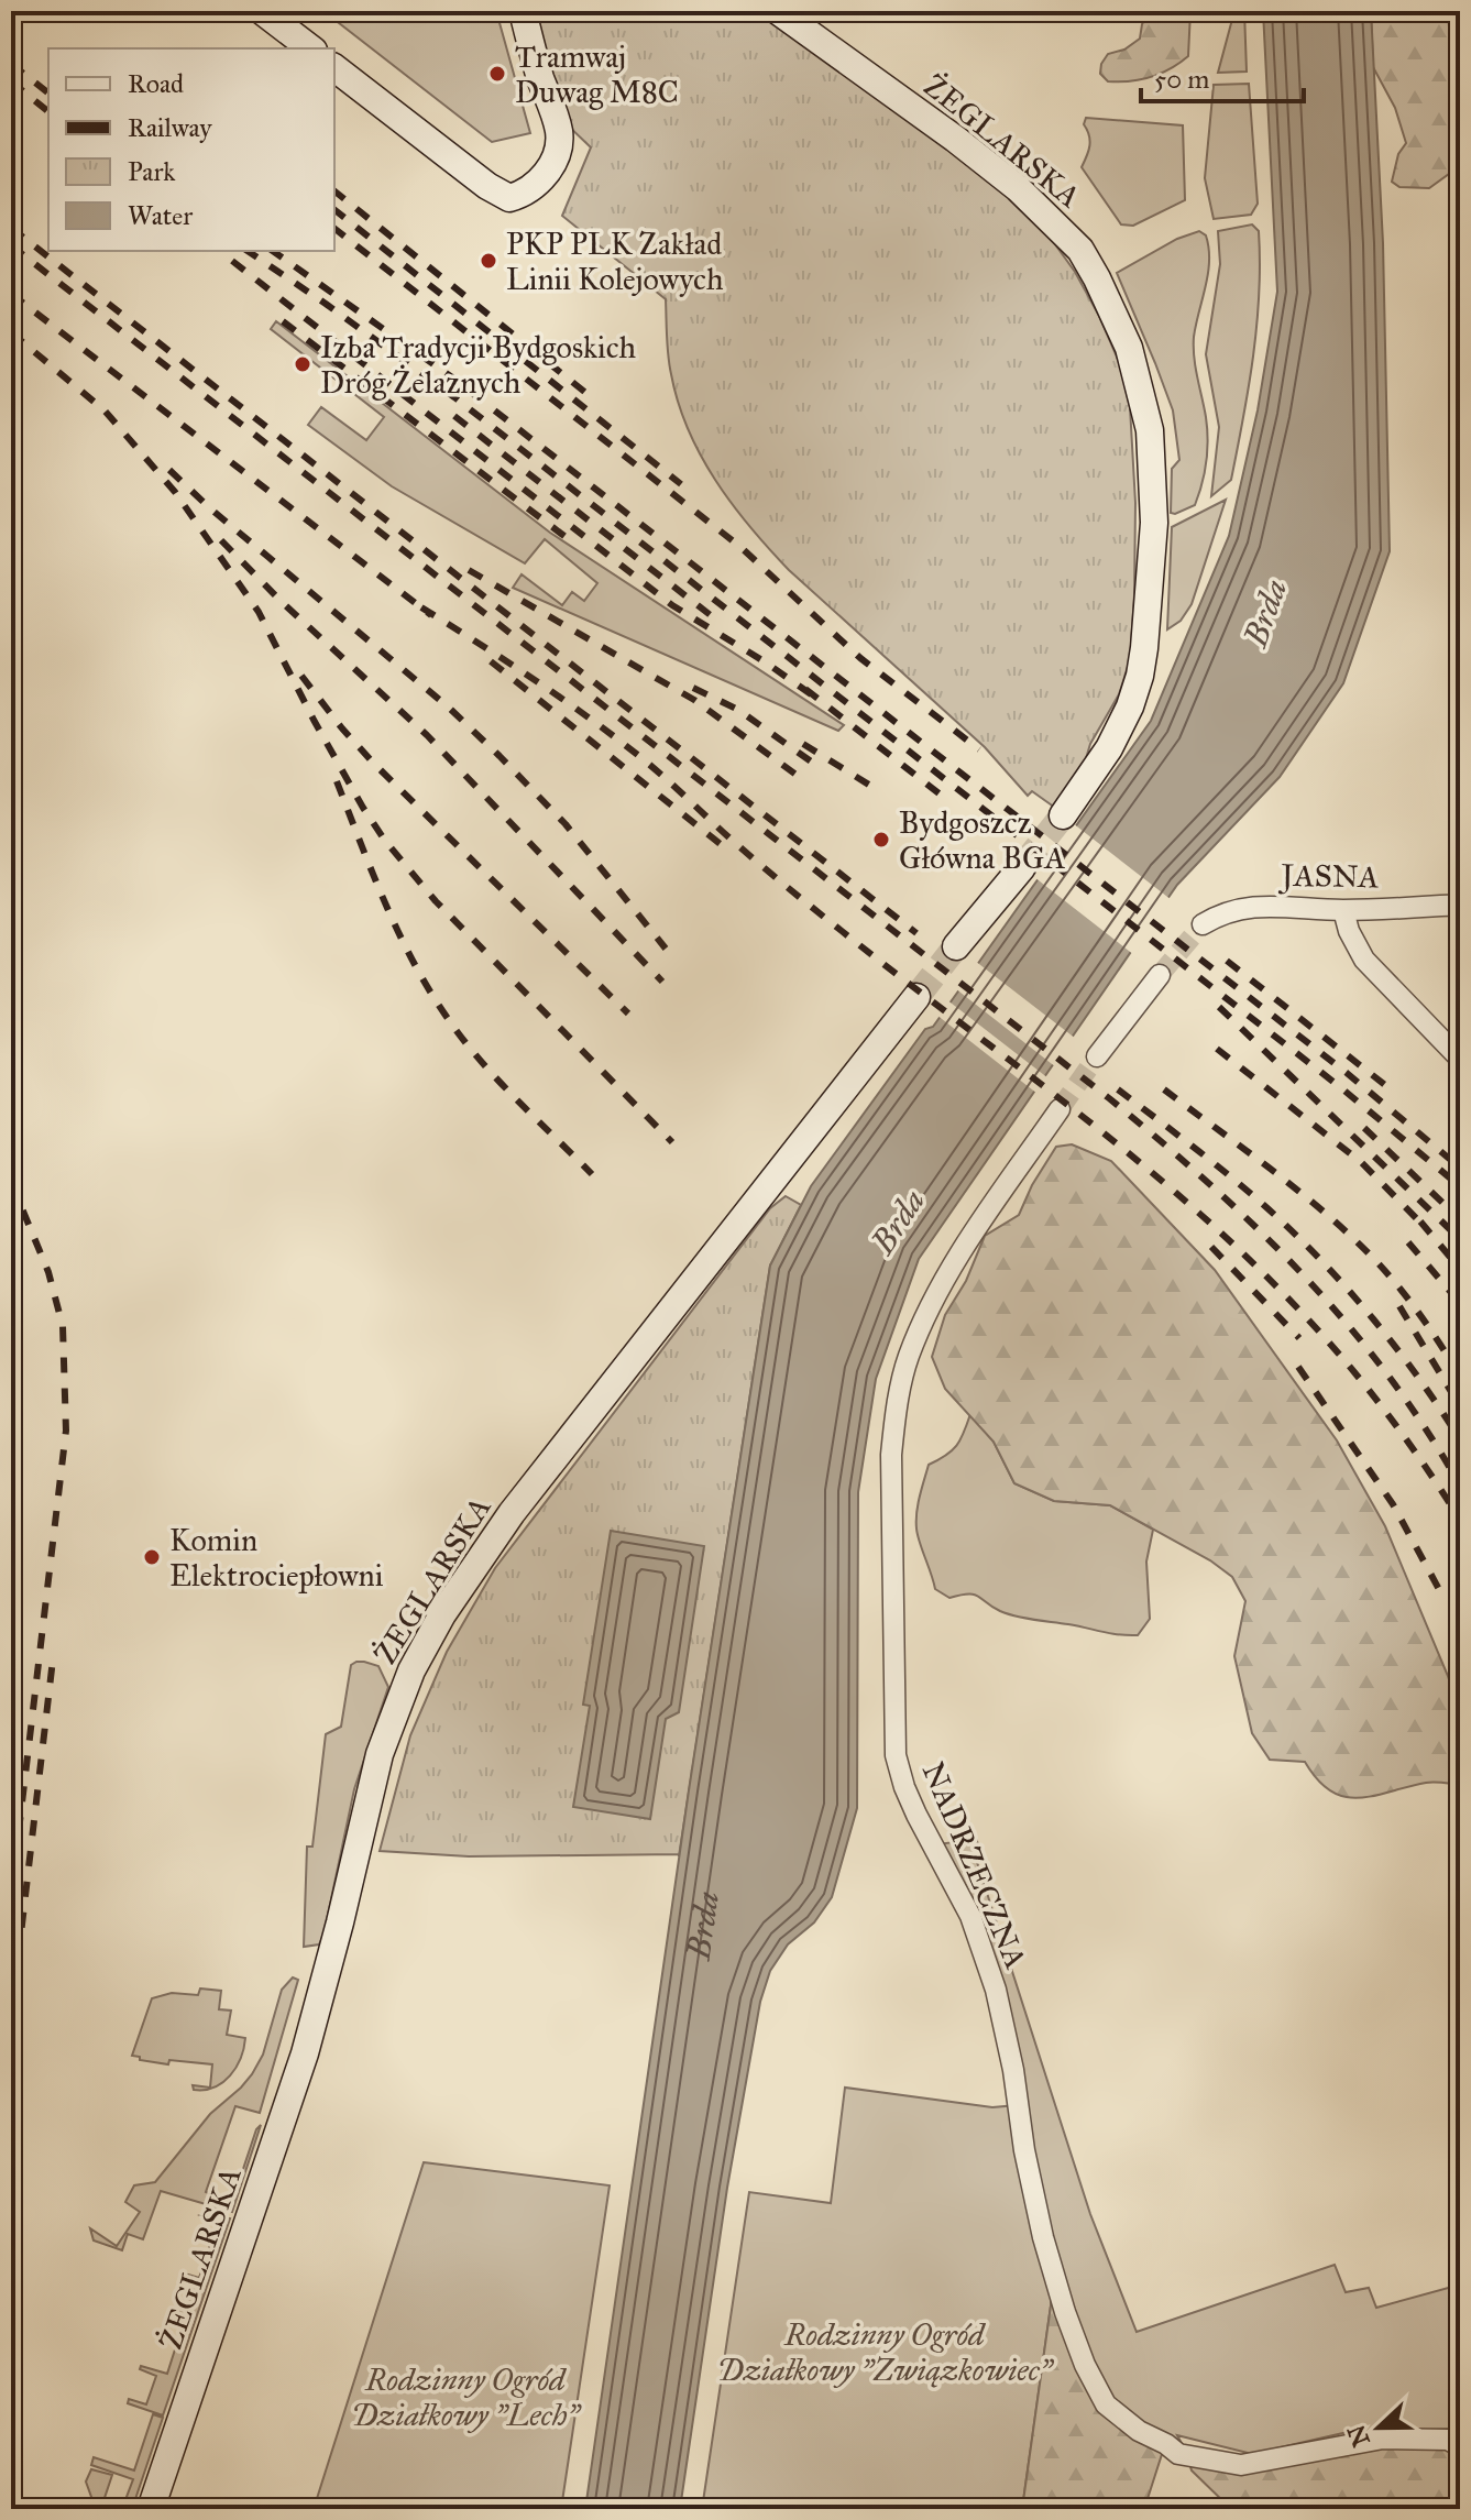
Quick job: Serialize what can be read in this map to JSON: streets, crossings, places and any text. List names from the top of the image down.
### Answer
{
  "streets": {
    "street": ["ŻEGLARSKA", "JASNA", "NADRZECZNA"]
  },
  "water": ["Brda"],
  "parks": ["Rodzinny Ogród Działkowy \"Związkowiec\"", "Rodzinny Ogród Działkowy \"Lech\""],
  "places": [
    "Tramwaj Duwag M8C",
    "PKP PLK Zakład Linii Kolejowych",
    "Izba Tradycji Bydgoskich Dróg Żelaznych",
    "Bydgoszcz Główna BGA",
    "Komin Elektrociepłowni"
  ],
  "legend": [
    "Road",
    "Railway",
    "Park",
    "Water"
  ],
  "scale_bar": "50 m",
  "north": "left"
}
